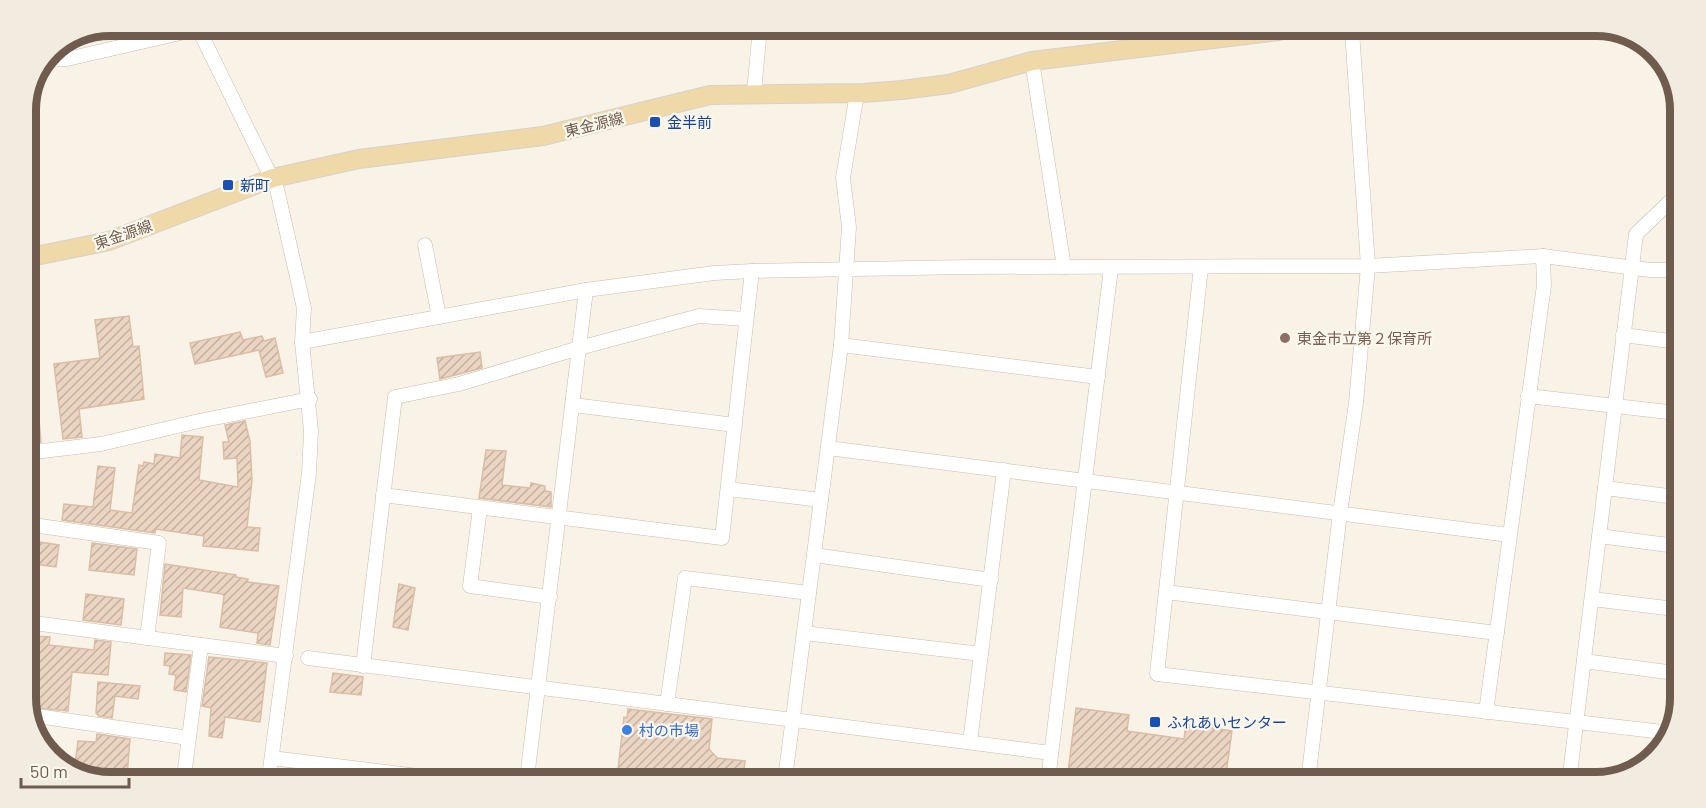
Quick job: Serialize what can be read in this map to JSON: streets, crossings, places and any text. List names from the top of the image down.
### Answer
{
  "streets": {
    "main road": ["東金源線"]
  },
  "places": {
    "transit": ["金半前", "新町", "ふれあいセンター"],
    "other": ["東金市立第２保育所", "村の市場"]
  },
  "scale_bar": "50 m"
}
